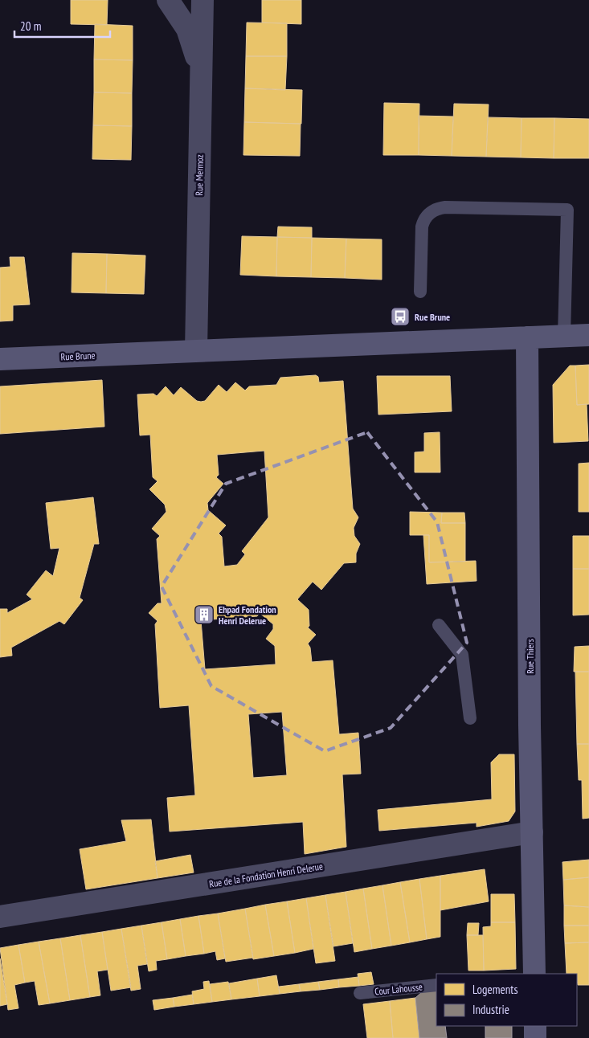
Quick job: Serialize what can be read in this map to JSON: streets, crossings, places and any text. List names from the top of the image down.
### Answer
{
  "streets": {
    "main road": ["Rue Brune", "Rue Thiers"],
    "street": ["Rue Mermoz", "Rue de la Fondation Henri Delerue"],
    "lane": ["Cour Lahousse"]
  },
  "crossings": [
    ["Rue Mermoz", "Rue Brune"],
    ["Rue Brune", "Rue Thiers"],
    ["Rue Thiers", "Rue de la Fondation Henri Delerue"]
  ],
  "places": {
    "bus stop": ["Rue Brune"],
    "building": ["Ehpad Fondation Henri Delerue"]
  },
  "legend": ["Logements", "Industrie"],
  "scale_bar": "20 m"
}
